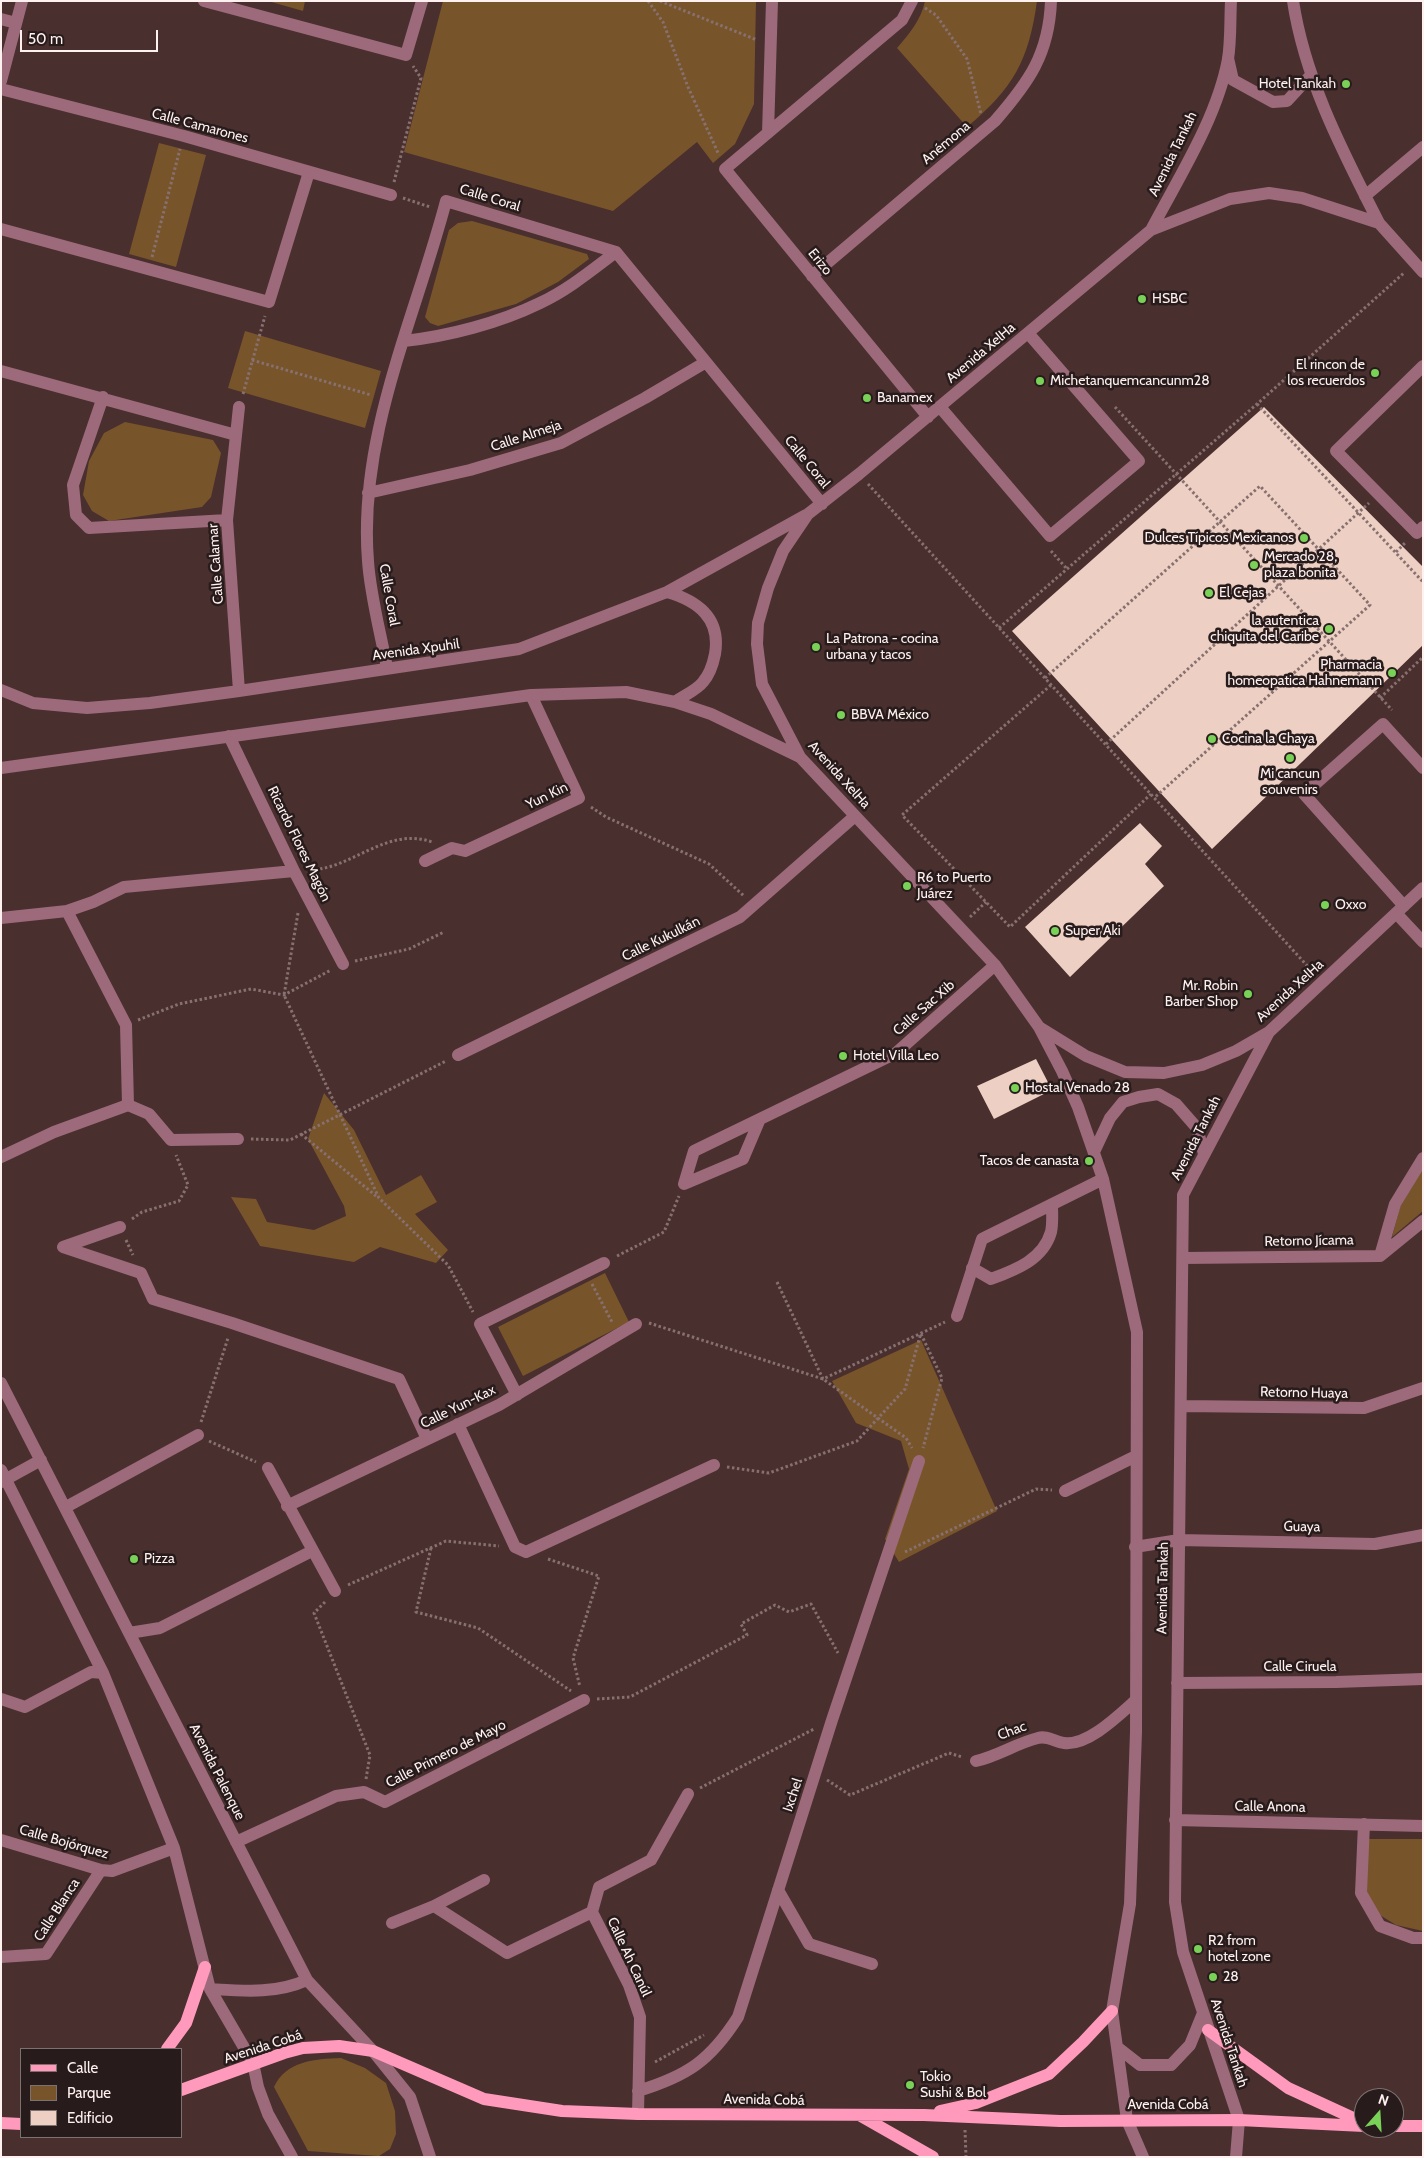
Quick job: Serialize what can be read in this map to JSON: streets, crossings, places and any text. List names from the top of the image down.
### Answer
{
  "streets": {
    "main road": ["Avenida Cobá"],
    "street": [
      "Calle Camarones",
      "Anémona",
      "Avenida Tankah",
      "Calle Coral",
      "Erizo",
      "Avenida XelHa",
      "Calle Almeja",
      "Calle Calamar",
      "Avenida Xpuhil",
      "Yun Kin",
      "Ricardo Flores Magón",
      "Calle Kukulkán",
      "Calle Sac Xib",
      "Retorno Jícama",
      "Retorno Huaya",
      "Calle Yun-Kax",
      "Guaya",
      "Calle Ciruela",
      "Chac",
      "Calle Primero de Mayo",
      "Avenida Palenque",
      "Ixchel",
      "Calle Anona",
      "Calle Bojórquez",
      "Calle Blanca",
      "Calle Ah Canúl"
    ]
  },
  "crossings": [
    ["Anémona", "Erizo"],
    ["Avenida Tankah", "Avenida XelHa"],
    ["Avenida Tankah", "Retorno Jícama"],
    ["Avenida Tankah", "Retorno Huaya"],
    ["Avenida Tankah", "Guaya"],
    ["Avenida Tankah", "Calle Ciruela"],
    ["Avenida Tankah", "Chac"],
    ["Avenida Tankah", "Calle Anona"],
    ["Avenida Tankah", "Avenida Cobá"],
    ["Calle Coral", "Avenida XelHa"],
    ["Calle Coral", "Calle Almeja"],
    ["Calle Coral", "Avenida Xpuhil"],
    ["Erizo", "Avenida XelHa"],
    ["Avenida XelHa", "Avenida Xpuhil"],
    ["Avenida XelHa", "Calle Kukulkán"],
    ["Avenida XelHa", "Calle Sac Xib"],
    ["Calle Calamar", "Avenida Xpuhil"],
    ["Avenida Palenque", "Avenida Cobá"],
    ["Ixchel", "Calle Ah Canúl"],
    ["Calle Bojórquez", "Calle Blanca"],
    ["Calle Ah Canúl", "Avenida Cobá"]
  ],
  "places": [
    "Hotel Tankah",
    "HSBC",
    "El rincon de los recuerdos",
    "Michetanquemcancunm28",
    "Banamex",
    "Dulces Típicos Mexicanos",
    "Mercado 28, plaza bonita",
    "El Cejas",
    "la autentica chiquita del Caribe",
    "La Patrona - cocina urbana y tacos",
    "Pharmacia homeopatica Hahnemann",
    "BBVA México",
    "Cocina la Chaya",
    "Mi cancun souvenirs",
    "R6 to Puerto Juárez",
    "Oxxo",
    "Super Aki",
    "Mr. Robin Barber Shop",
    "Hotel Villa Leo",
    "Hostal Venado 28",
    "Tacos de canasta",
    "Pizza",
    "R2 from hotel zone",
    "28",
    "Tokio Sushi & Bol"
  ],
  "legend": ["Calle", "Parque", "Edificio"],
  "scale_bar": "50 m",
  "north": "top"
}
